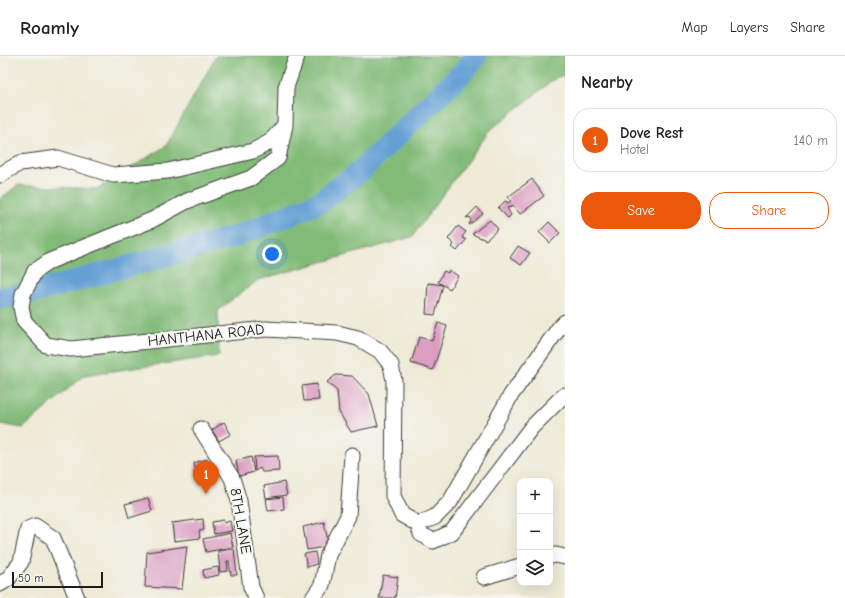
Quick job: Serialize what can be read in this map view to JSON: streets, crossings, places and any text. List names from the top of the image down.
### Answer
{
  "streets": {
    "street": ["HANTHANA ROAD", "8TH LANE"]
  },
  "scale_bar": "50 m",
  "page": {
    "header": "Roamly",
    "nav": ["Map", "Layers", "Share"],
    "heading": "Nearby",
    "list": [
      {
        "mark": "1",
        "name": "Dove Rest",
        "note": "Hotel",
        "value": "140 m"
      }
    ],
    "buttons": ["Save", "Share"],
    "pins": "1",
    "map_buttons": ["+", "−"],
    "scale": "50 m"
  }
}
